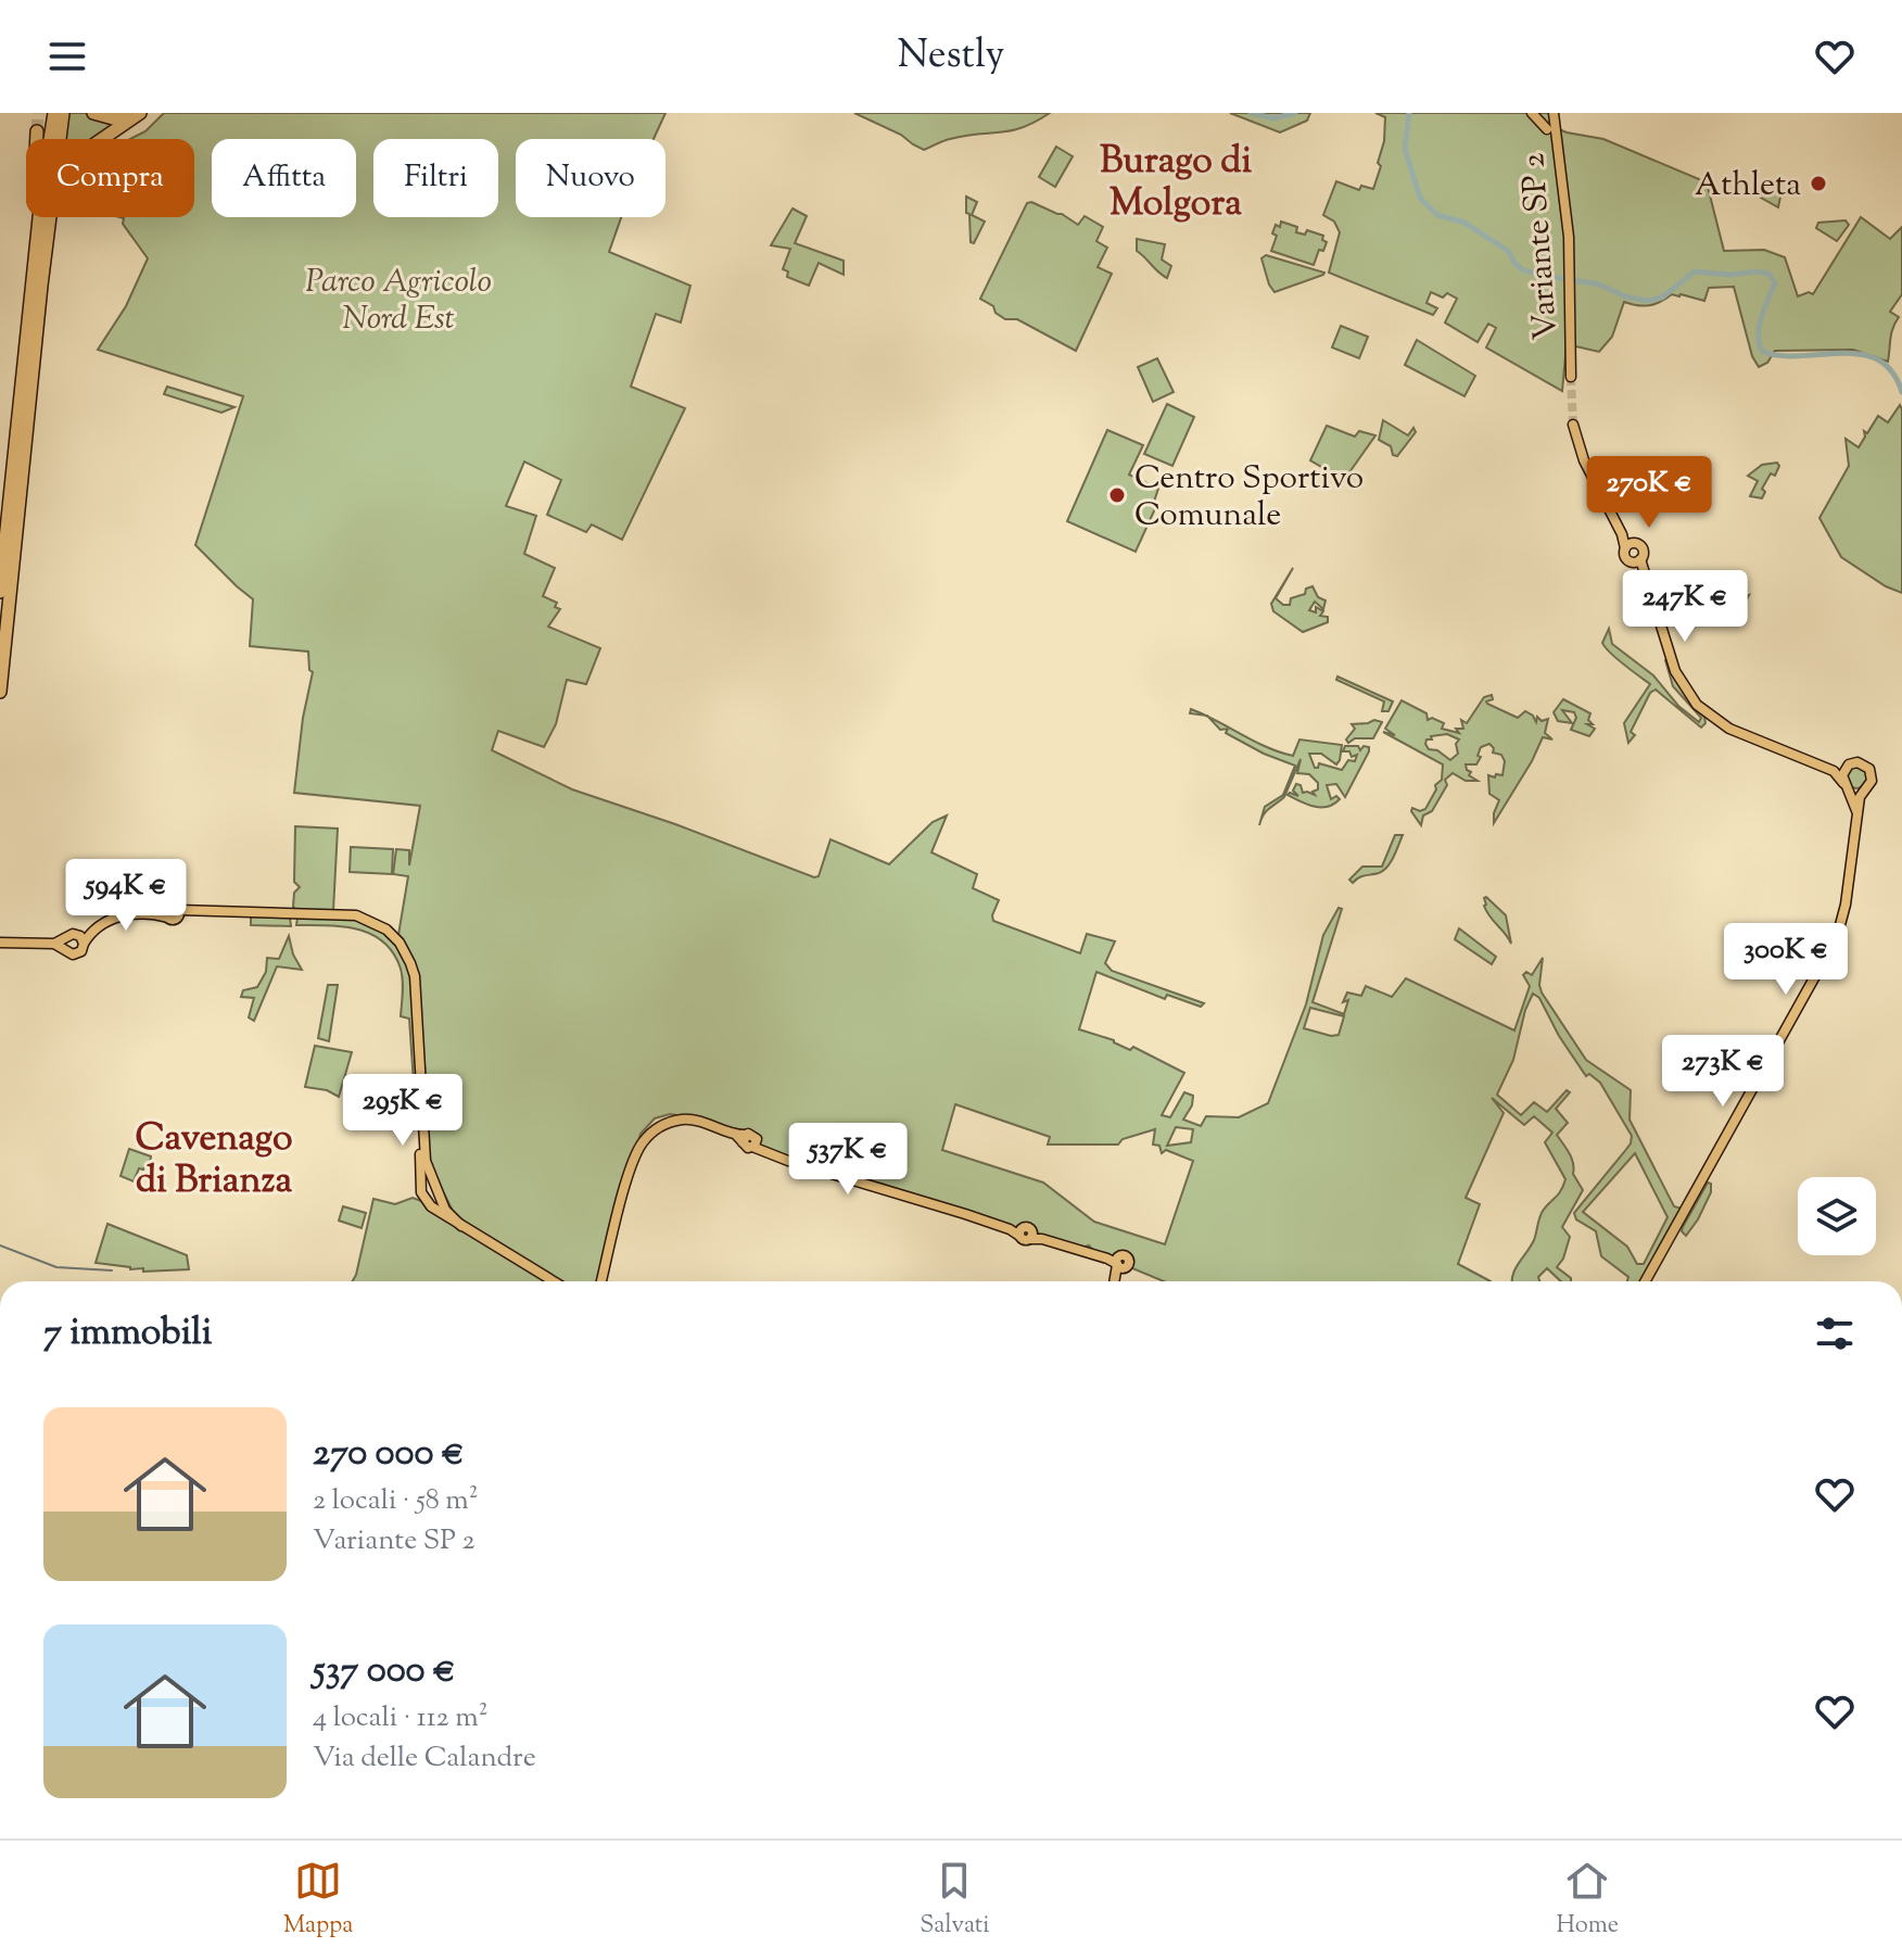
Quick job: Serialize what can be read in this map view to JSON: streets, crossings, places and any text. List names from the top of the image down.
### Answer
{
  "streets": {
    "main road": ["Variante SP 2"]
  },
  "districts": ["Burago di Molgora", "Cavenago di Brianza"],
  "parks": ["Parco Agricolo Nord Est"],
  "places": ["Athleta", "Centro Sportivo Comunale"],
  "page": {
    "header": "Nestly",
    "chip": [
      "Compra",
      "Affitta",
      "Filtri",
      "Nuovo"
    ],
    "price": [
      "270K €",
      "247K €",
      "594K €",
      "300K €",
      "273K €",
      "295K €",
      "537K €"
    ],
    "heading": "7 immobili",
    "list": [
      {
        "name": "270 000 €",
        "note": "2 locali · 58 m² · Variante SP 2"
      },
      {
        "name": "537 000 €",
        "note": "4 locali · 112 m² · Via delle Calandre"
      }
    ],
    "tabs": ["Mappa", "Salvati", "Home"]
  }
}
